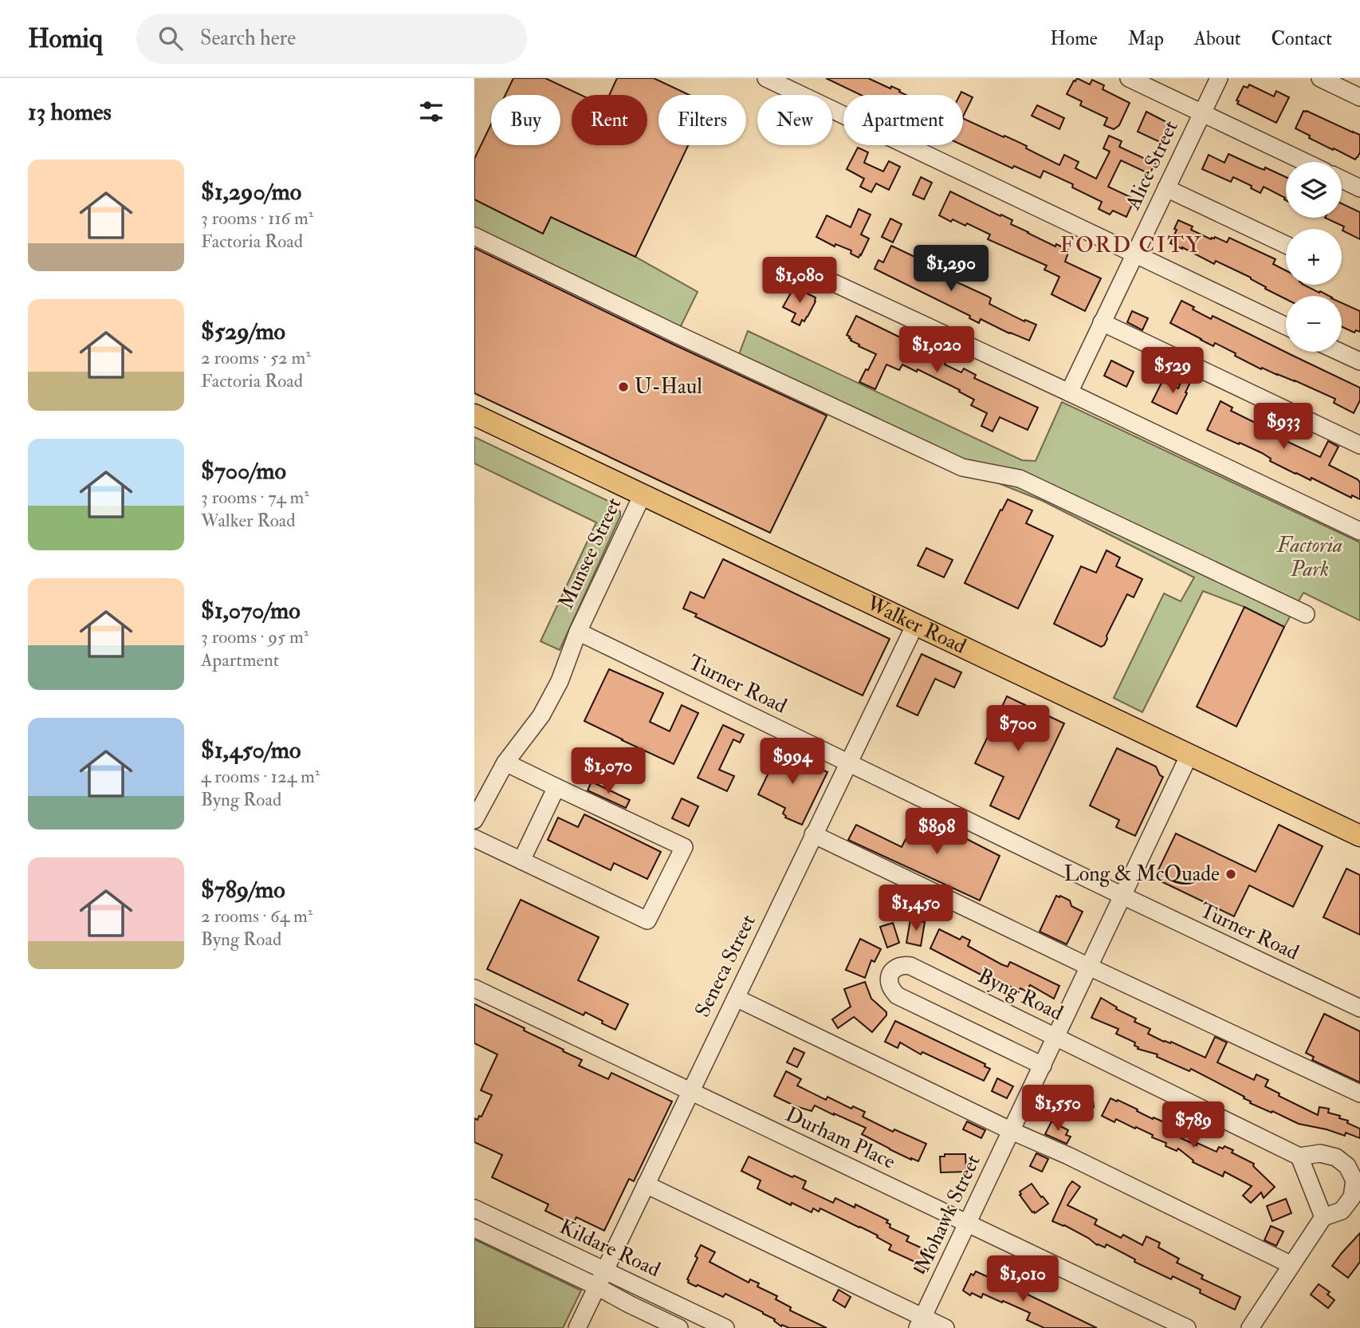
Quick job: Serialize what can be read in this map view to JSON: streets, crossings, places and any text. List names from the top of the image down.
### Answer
{
  "streets": {
    "main road": ["Walker Road"],
    "street": [
      "Alice Street",
      "Munsee Street",
      "Turner Road",
      "Seneca Street",
      "Byng Road",
      "Durham Place",
      "Mohawk Street",
      "Kildare Road"
    ]
  },
  "crossings": [
    ["Munsee Street", "Walker Road"],
    ["Munsee Street", "Turner Road"],
    ["Walker Road", "Seneca Street"],
    ["Walker Road", "Mohawk Street"],
    ["Turner Road", "Seneca Street"],
    ["Turner Road", "Mohawk Street"],
    ["Seneca Street", "Durham Place"],
    ["Seneca Street", "Kildare Road"],
    ["Byng Road", "Mohawk Street"],
    ["Durham Place", "Mohawk Street"]
  ],
  "districts": ["FORD CITY"],
  "parks": ["Factoria Park"],
  "places": ["U-Haul", "Long & McQuade"],
  "page": {
    "header": "Homiq",
    "search": "Search here",
    "nav": [
      "Home",
      "Map",
      "About",
      "Contact"
    ],
    "heading": "13 homes",
    "chip": [
      "Buy",
      "Rent",
      "Filters",
      "New",
      "Apartment"
    ],
    "list": [
      {
        "name": "$1,290/mo",
        "note": "3 rooms · 116 m² · Factoria Road"
      },
      {
        "name": "$529/mo",
        "note": "2 rooms · 52 m² · Factoria Road"
      },
      {
        "name": "$700/mo",
        "note": "3 rooms · 74 m² · Walker Road"
      },
      {
        "name": "$1,070/mo",
        "note": "3 rooms · 95 m² · Apartment"
      },
      {
        "name": "$1,450/mo",
        "note": "4 rooms · 124 m² · Byng Road"
      },
      {
        "name": "$789/mo",
        "note": "2 rooms · 64 m² · Byng Road"
      }
    ],
    "map_buttons": ["+", "−"],
    "price": [
      "$1,290",
      "$1,080",
      "$1,020",
      "$529",
      "$933",
      "$700",
      "$994",
      "$1,070",
      "$898",
      "$1,450",
      "$1,550",
      "$789",
      "$1,010"
    ]
  }
}
